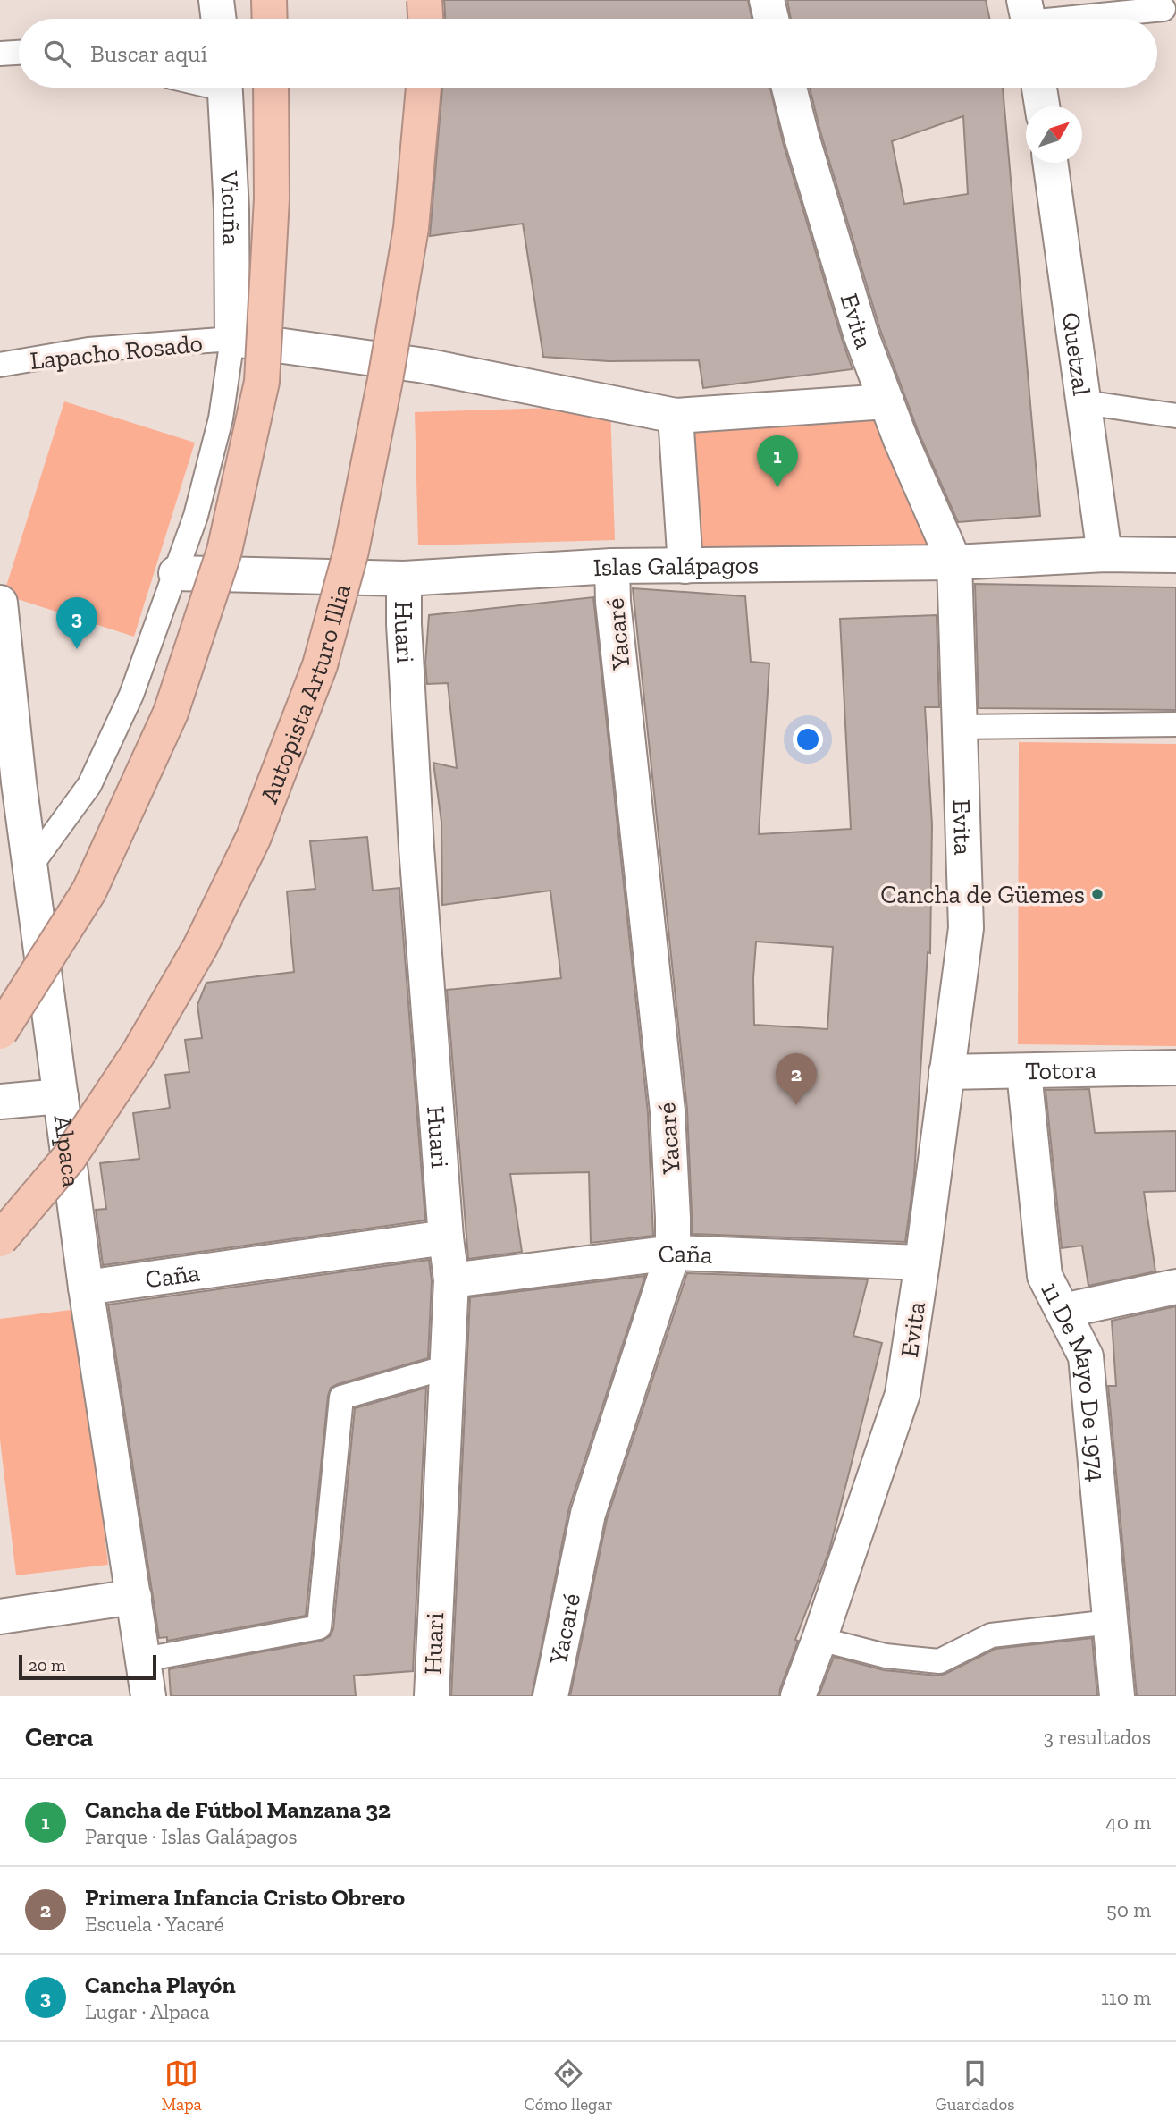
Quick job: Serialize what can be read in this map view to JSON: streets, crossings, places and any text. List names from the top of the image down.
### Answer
{
  "streets": {
    "highway": ["Autopista Arturo Illia"],
    "street": [
      "Vicuña",
      "Evita",
      "Quetzal",
      "Islas Galápagos",
      "Huari",
      "Yacaré",
      "Totora",
      "Alpaca",
      "Caña",
      "11 De Mayo De 1974"
    ],
    "lane": ["Lapacho Rosado"]
  },
  "crossings": [
    ["Vicuña", "Lapacho Rosado"],
    ["Evita", "Islas Galápagos"],
    ["Evita", "Totora"],
    ["Evita", "Caña"],
    ["Quetzal", "Islas Galápagos"],
    ["Islas Galápagos", "Huari"],
    ["Islas Galápagos", "Yacaré"],
    ["Huari", "Caña"],
    ["Yacaré", "Caña"],
    ["Totora", "11 De Mayo De 1974"],
    ["Alpaca", "Caña"]
  ],
  "places": ["Cancha de Güemes"],
  "scale_bar": "20 m",
  "north": "top right",
  "page": {
    "search": "Buscar aquí",
    "pins": ["1", "3", "2"],
    "scale": "20 m",
    "heading": ["Cerca", "3 resultados"],
    "list": [
      {
        "mark": "1",
        "name": "Cancha de Fútbol Manzana 32",
        "note": "Parque · Islas Galápagos",
        "value": "40 m"
      },
      {
        "mark": "2",
        "name": "Primera Infancia Cristo Obrero",
        "note": "Escuela · Yacaré",
        "value": "50 m"
      },
      {
        "mark": "3",
        "name": "Cancha Playón",
        "note": "Lugar · Alpaca",
        "value": "110 m"
      }
    ],
    "nav": ["Mapa", "Cómo llegar", "Guardados"]
  }
}
